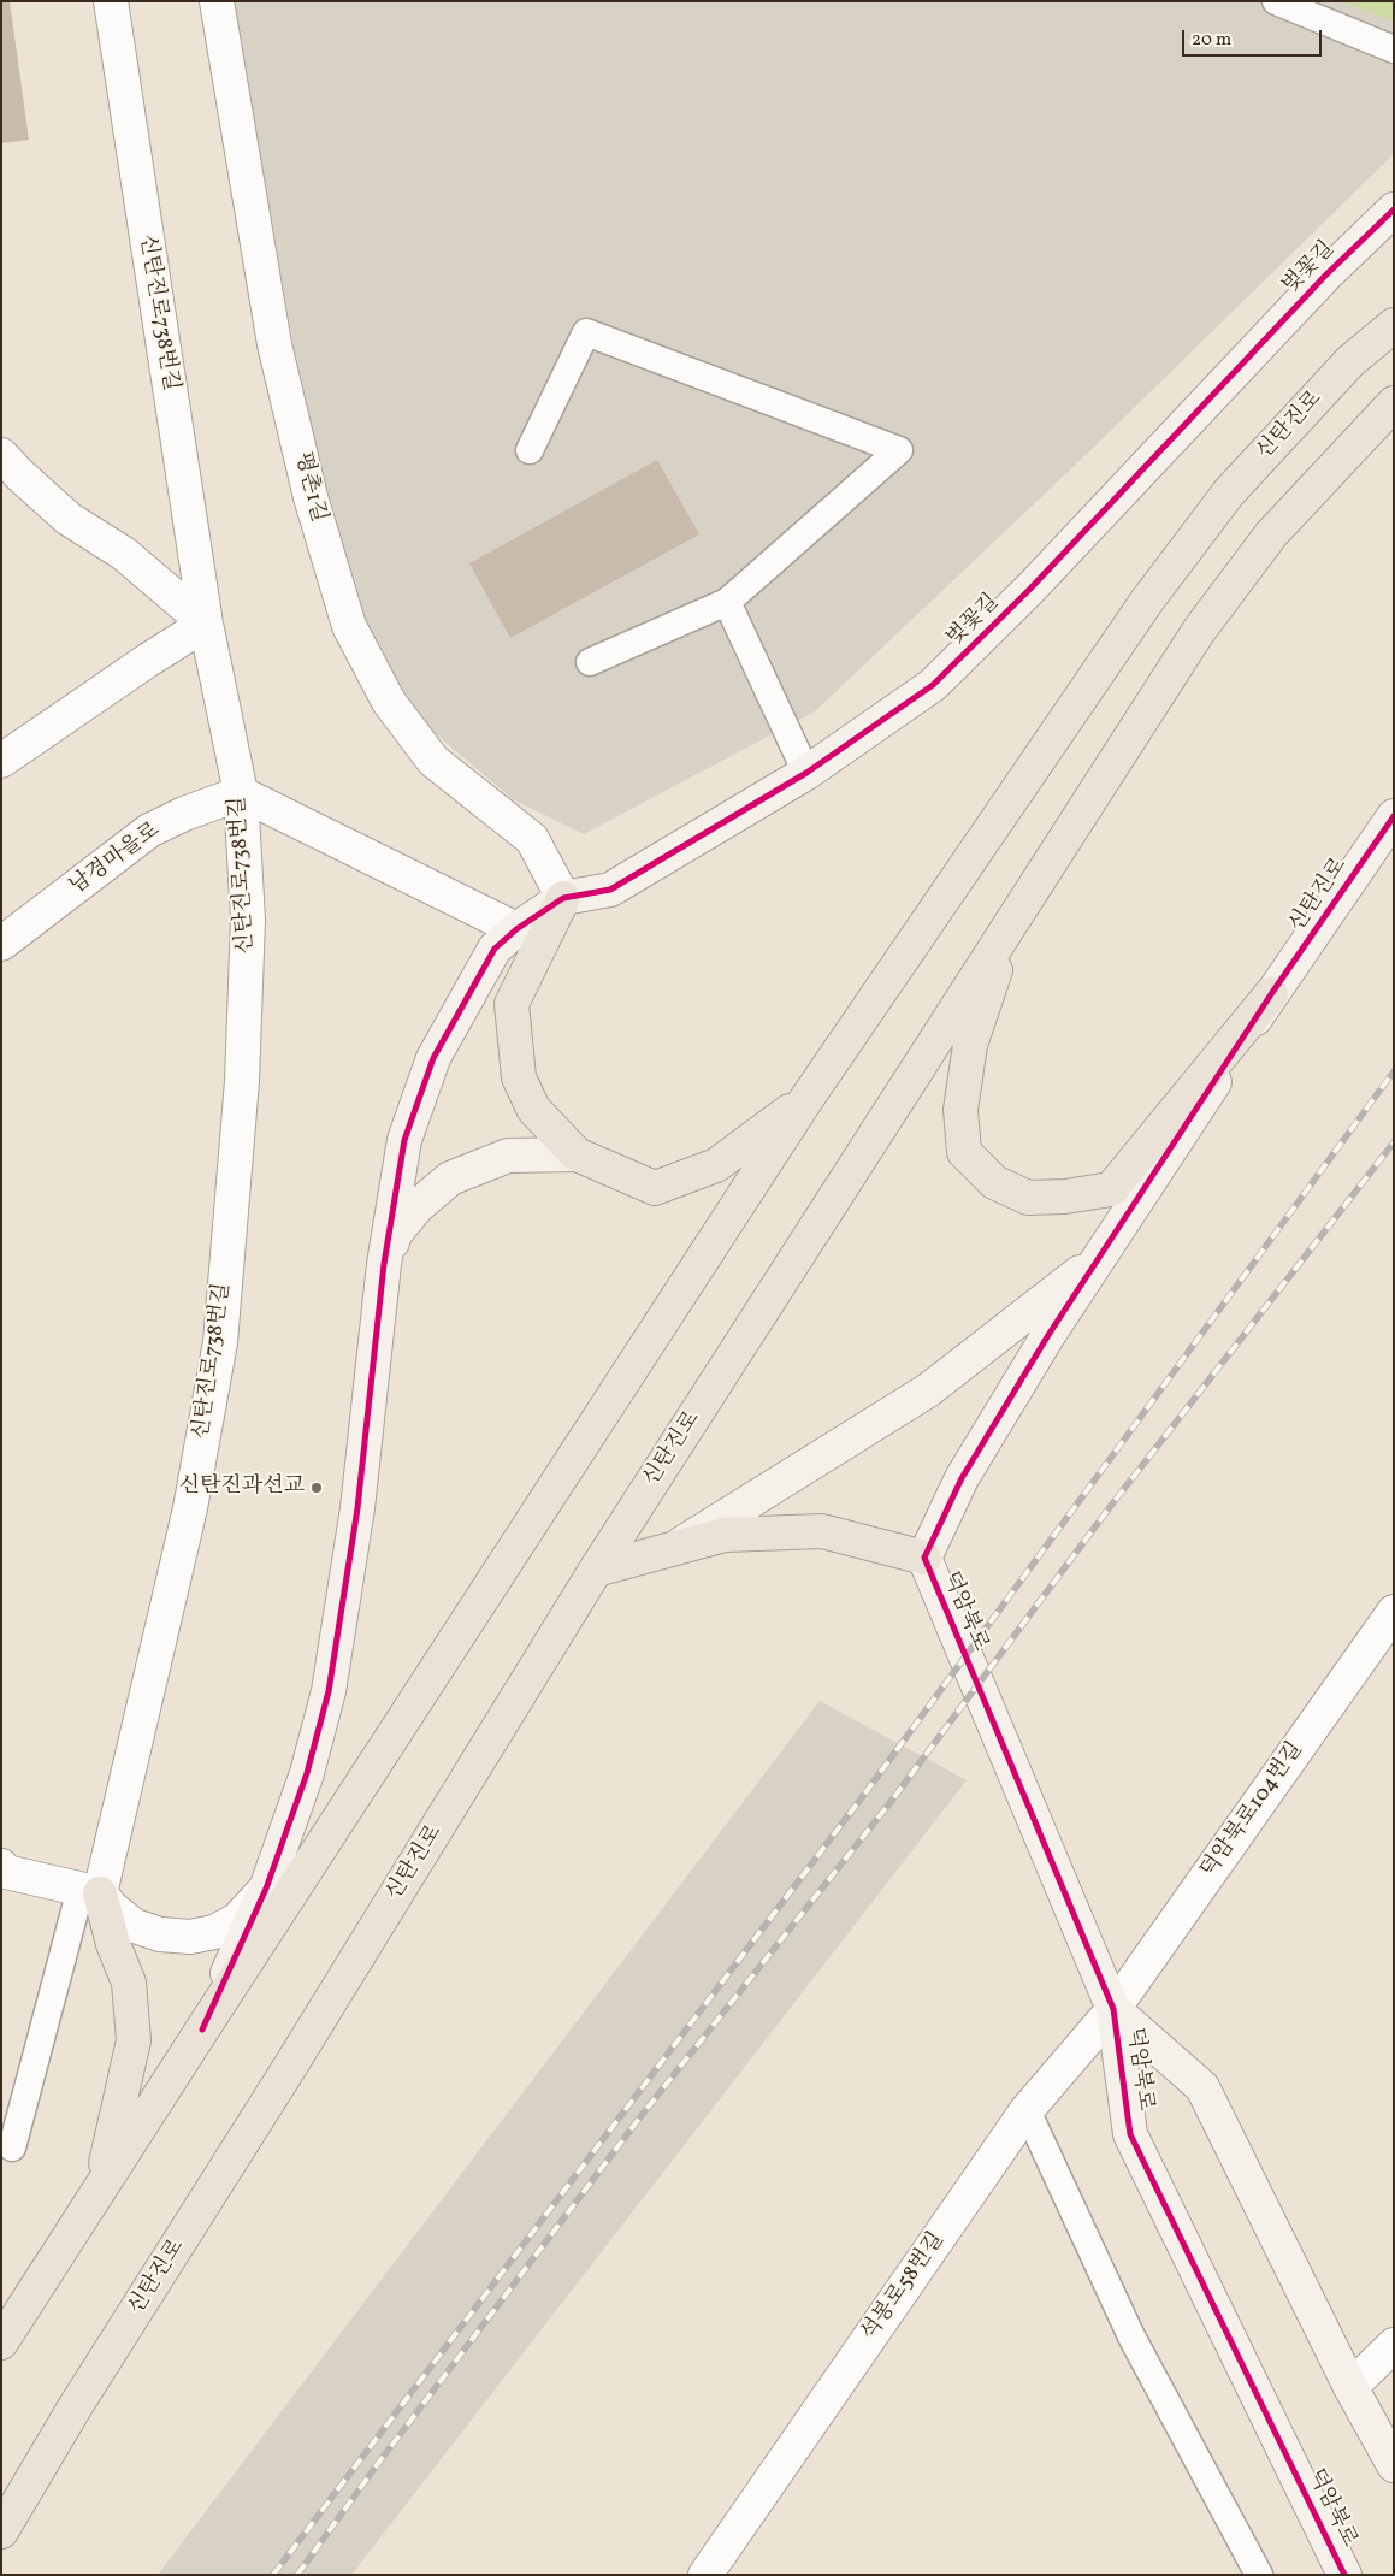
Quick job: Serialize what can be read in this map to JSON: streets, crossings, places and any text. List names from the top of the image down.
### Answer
{
  "streets": {
    "main road": ["신탄진로"],
    "street": [
      "벚꽃길",
      "신탄진로738번길",
      "평촌1길",
      "남경마을로",
      "덕암북로",
      "덕암북로104번길",
      "석봉로58번길"
    ]
  },
  "crossings": [
    ["벚꽃길", "평촌1길"],
    ["신탄진로738번길", "남경마을로"],
    ["신탄진로", "덕암북로"],
    ["덕암북로", "덕암북로104번길"],
    ["덕암북로", "석봉로58번길"],
    ["덕암북로104번길", "석봉로58번길"]
  ],
  "places": ["신탄진과선교"],
  "scale_bar": "20 m"
}
